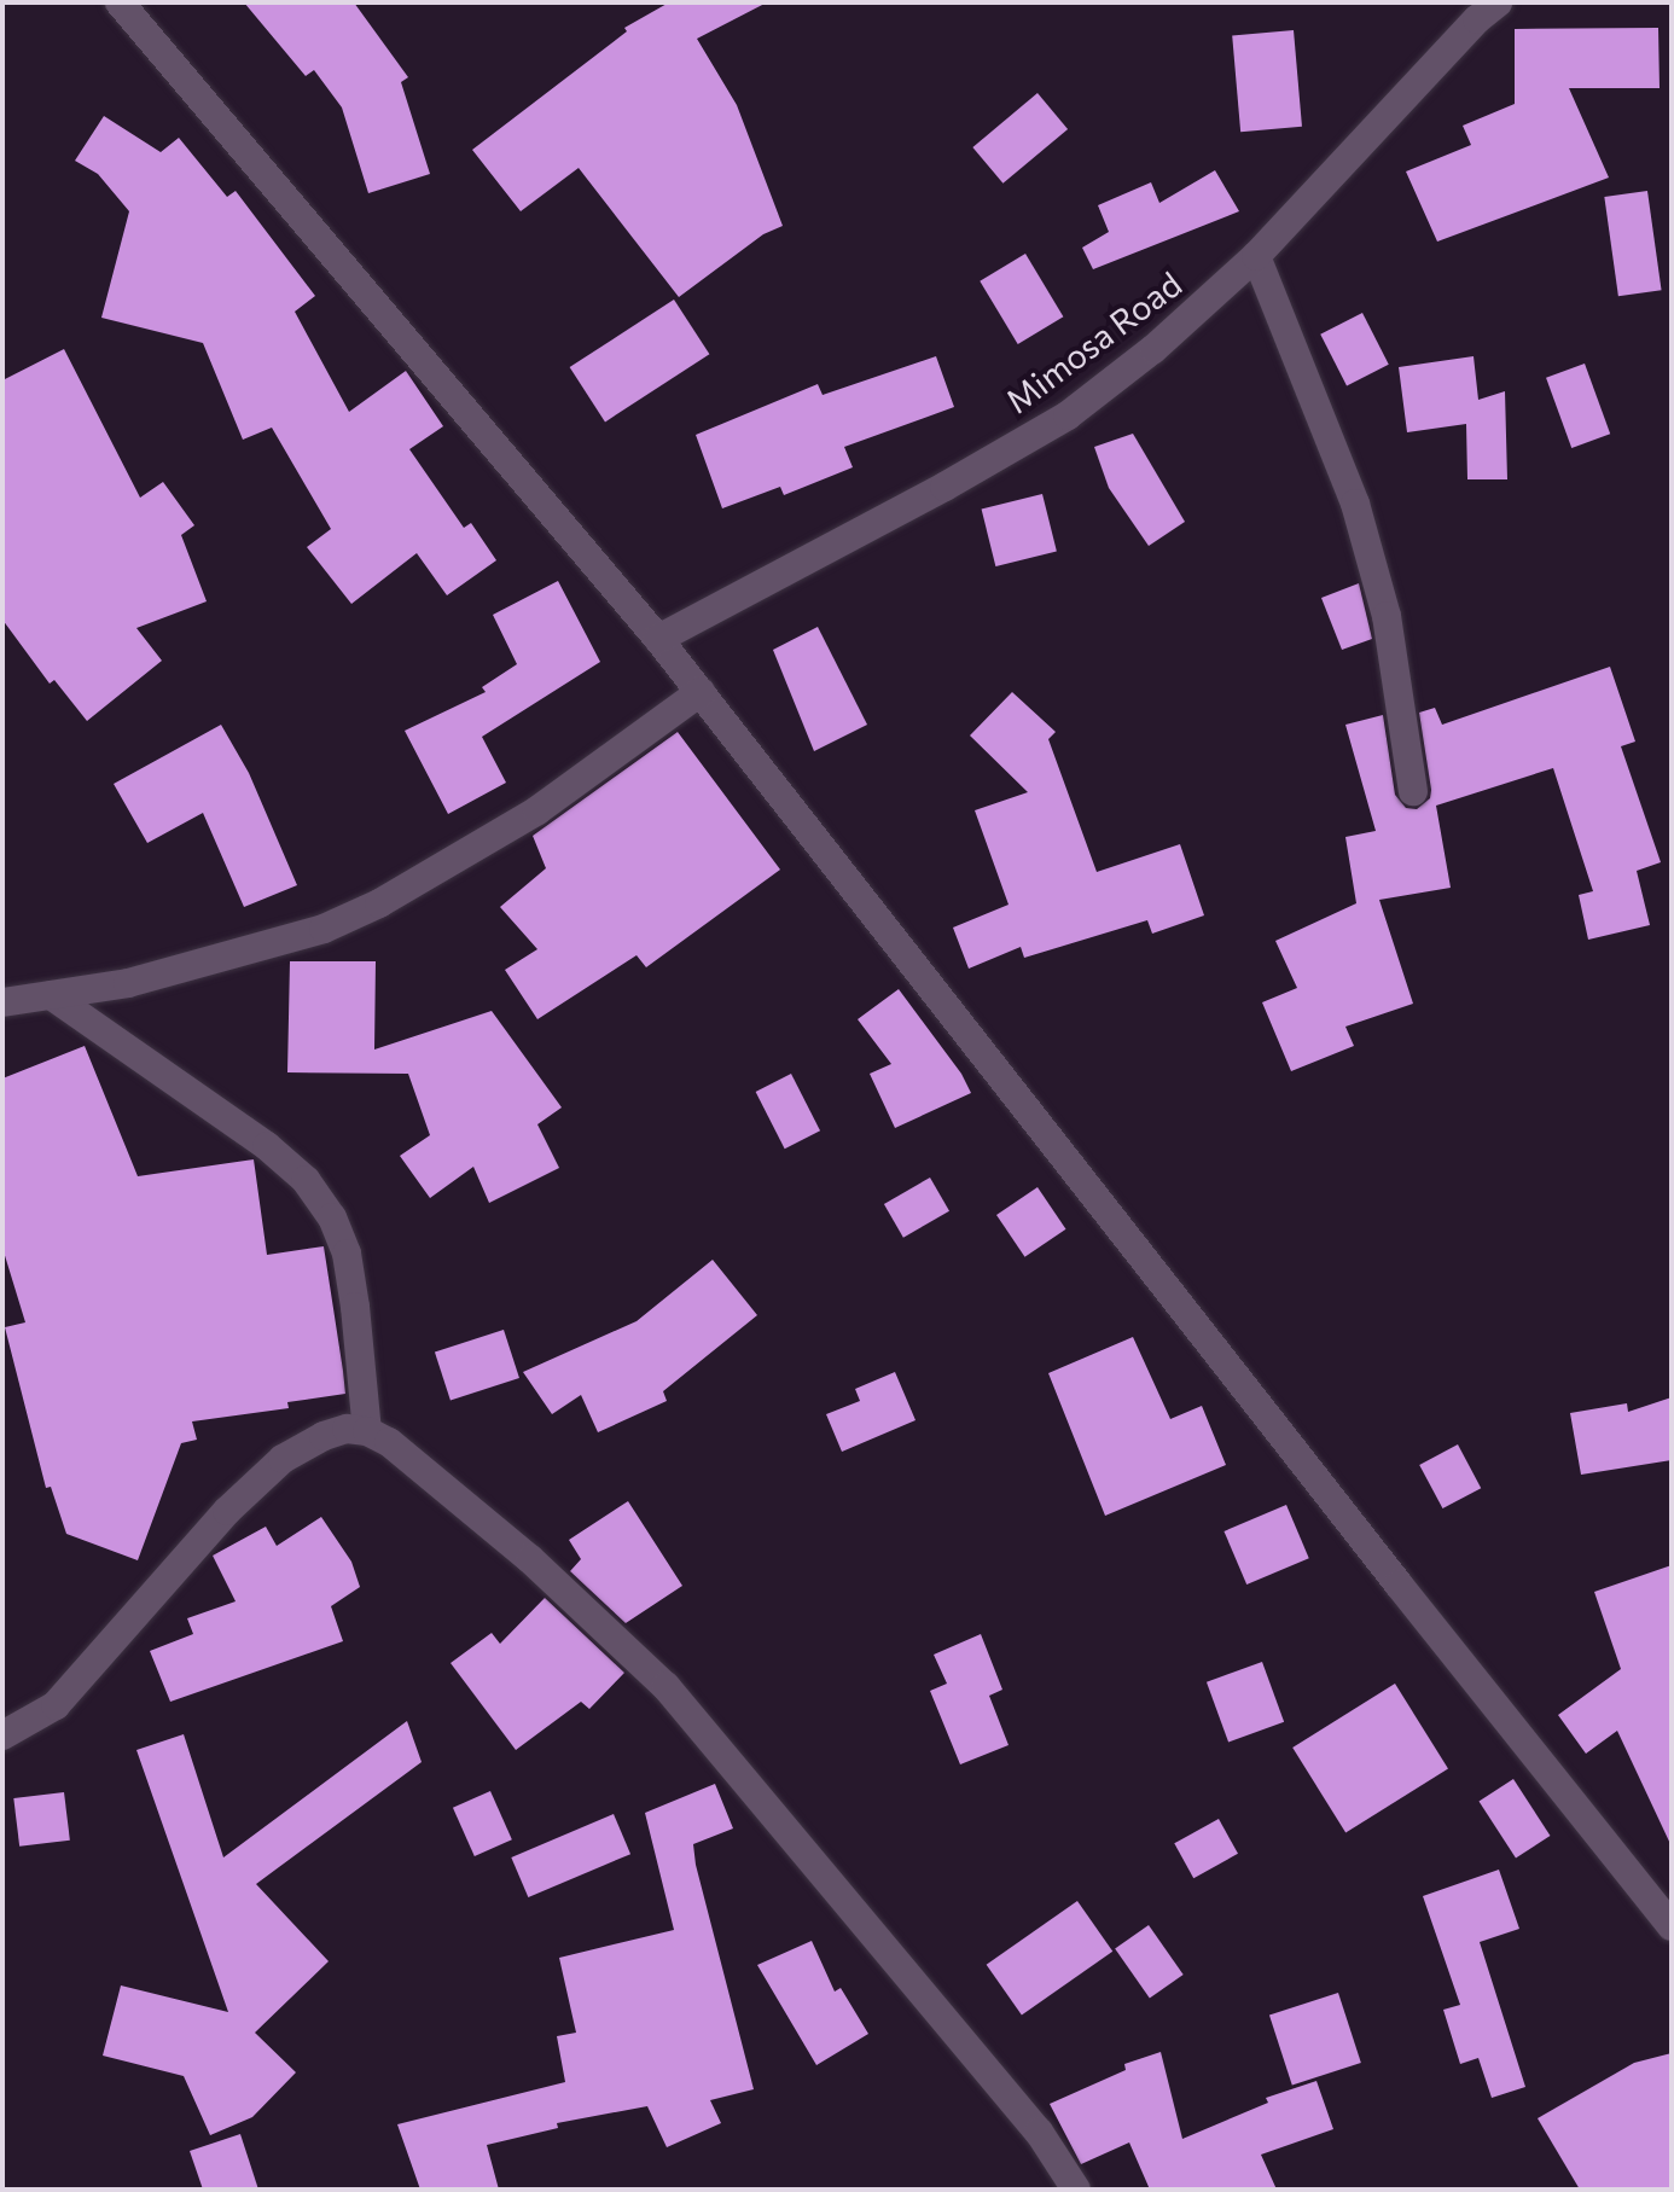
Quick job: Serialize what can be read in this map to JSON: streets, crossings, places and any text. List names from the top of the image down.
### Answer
{
  "streets": {
    "street": ["Mimosa Road"]
  }
}
